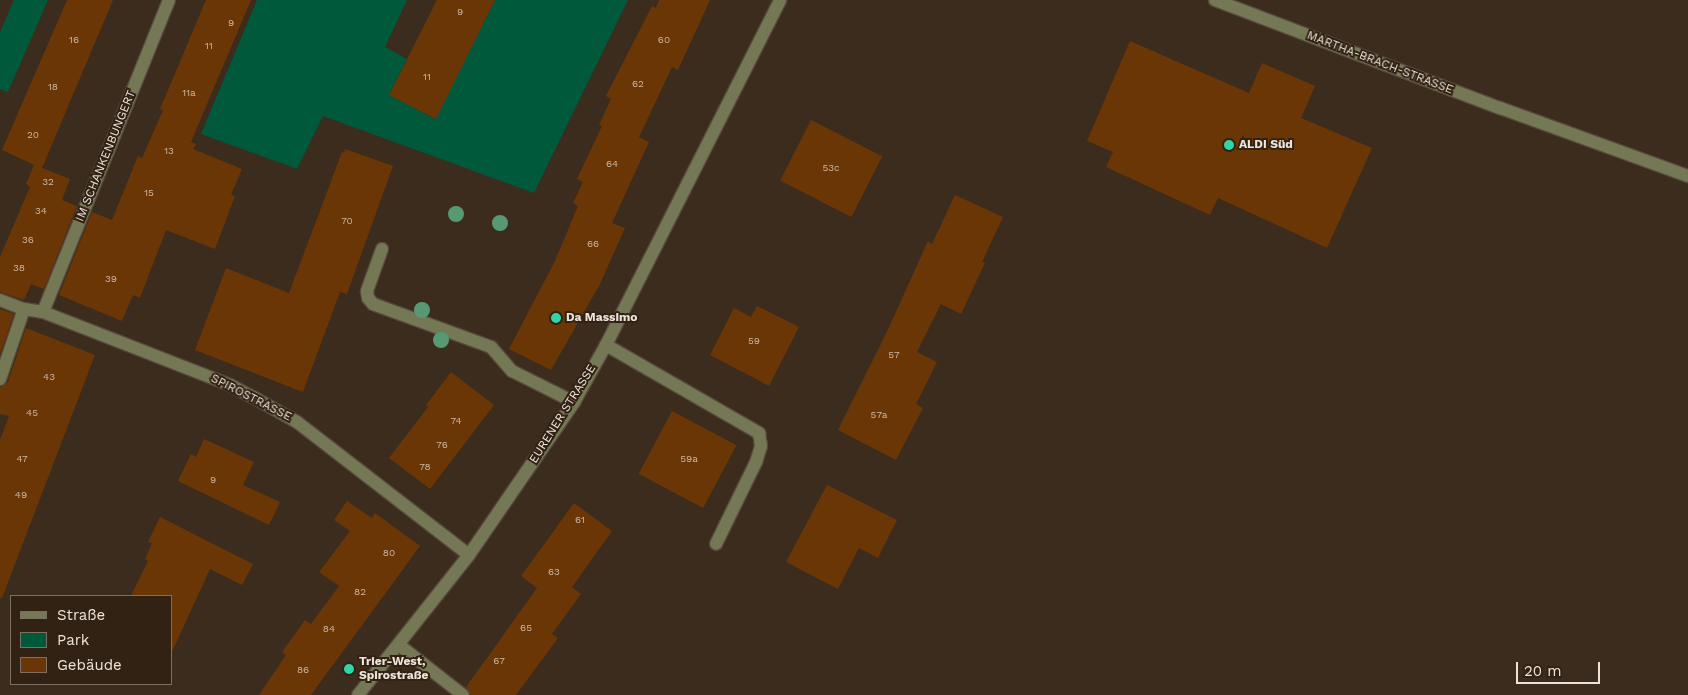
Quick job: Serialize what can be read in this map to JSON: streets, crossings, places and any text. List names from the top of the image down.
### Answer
{
  "streets": {
    "street": [
      "MARTHA-BRACH-STRASSE",
      "IM SCHANKENBUNGERT",
      "SPIROSTRASSE",
      "EURENER STRASSE"
    ]
  },
  "crossings": [
    ["IM SCHANKENBUNGERT", "SPIROSTRASSE"],
    ["SPIROSTRASSE", "EURENER STRASSE"]
  ],
  "places": ["ALDI Süd", "Da Massimo", "Trier-West, Spirostraße"],
  "house_numbers": [
    "9",
    "9",
    "16",
    "60",
    "11",
    "11",
    "62",
    "18",
    "11a",
    "20",
    "13",
    "64",
    "53c",
    "32",
    "15",
    "34",
    "70",
    "36",
    "66",
    "38",
    "39",
    "59",
    "57",
    "43",
    "45",
    "57a",
    "74",
    "76",
    "47",
    "59a",
    "78",
    "9",
    "49",
    "61",
    "80",
    "63",
    "82",
    "65",
    "84",
    "67",
    "86"
  ],
  "legend": ["Straße", "Park", "Gebäude"],
  "scale_bar": "20 m"
}
